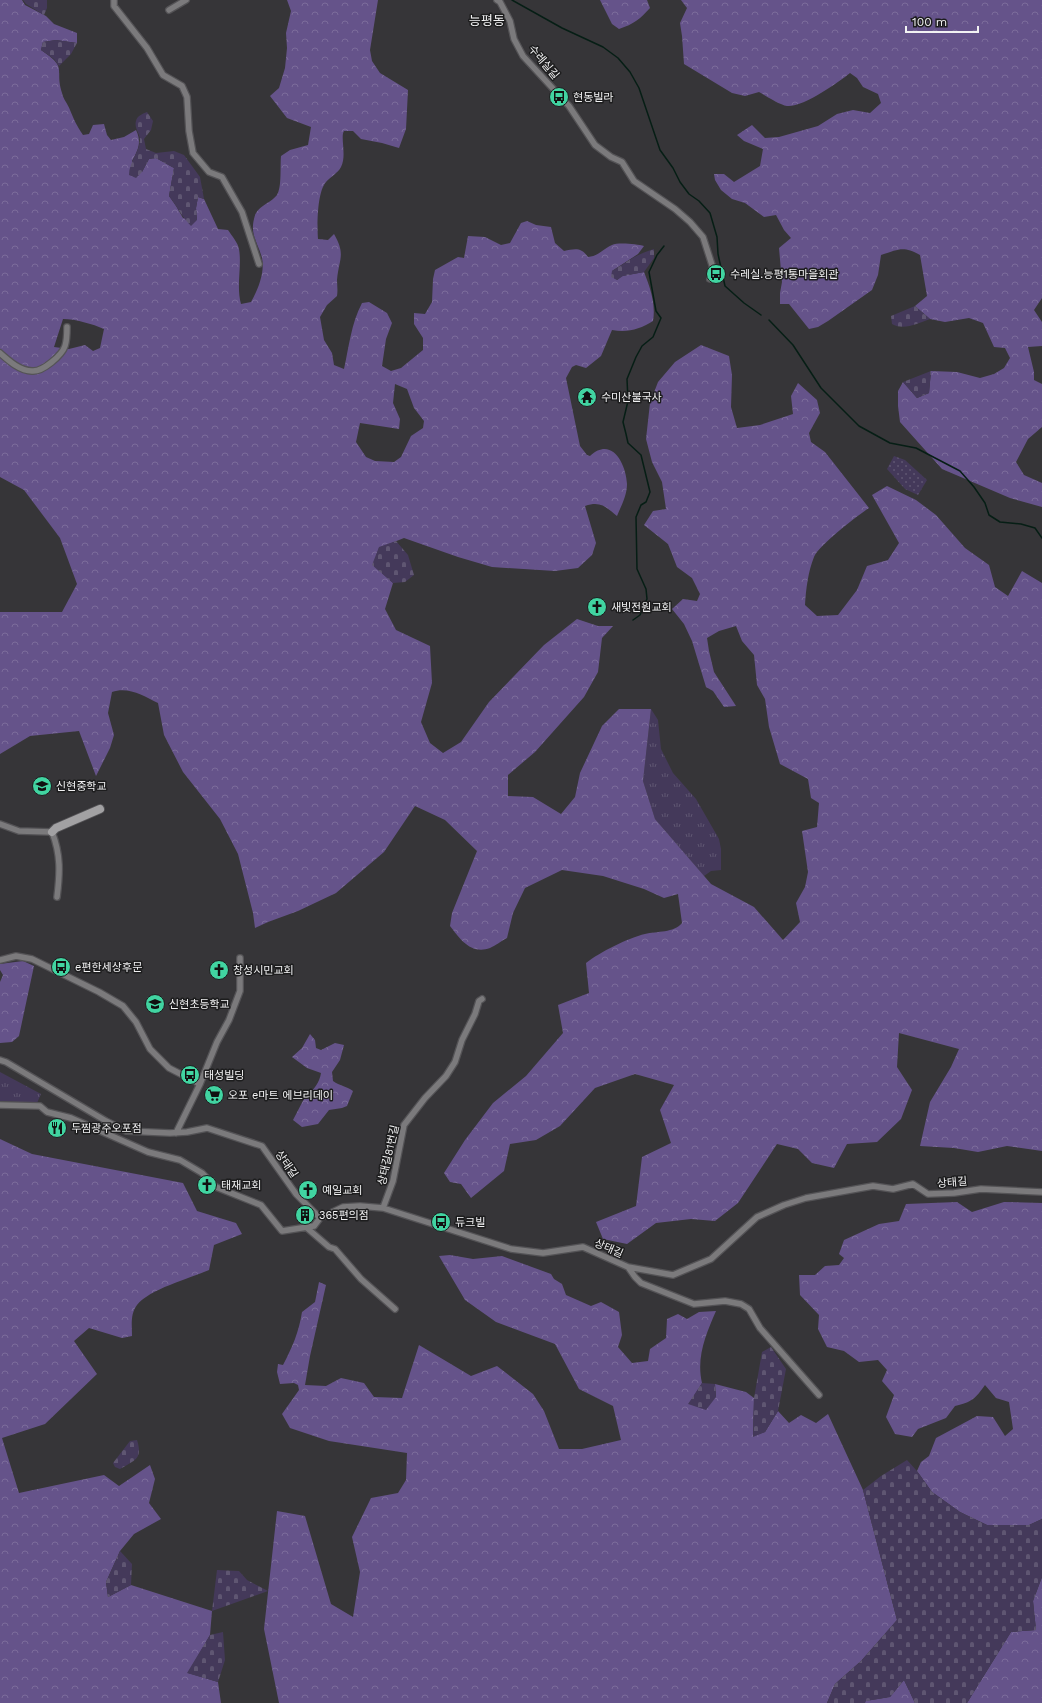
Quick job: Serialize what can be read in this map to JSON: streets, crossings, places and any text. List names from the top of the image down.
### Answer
{
  "streets": {
    "street": ["수레실길", "상태길81번길", "상태길"]
  },
  "crossings": [
    ["상태길81번길", "상태길"]
  ],
  "districts": ["능평동"],
  "places": {
    "bus stop": [
      "현동빌라",
      "수레실.능평1통마을회관",
      "e편한세상후문",
      "태성빌딩",
      "듀크빌"
    ],
    "temple": ["수미산불국사"],
    "church": [
      "새빛전원교회",
      "창성시민교회",
      "태재교회",
      "예일교회"
    ],
    "school or university": ["신현중학교", "신현초등학교"],
    "supermarket": ["오포 e마트 에브리데이"],
    "restaurant": ["두찜광주오포점"],
    "building": ["365편의점"]
  },
  "scale_bar": "100 m"
}
